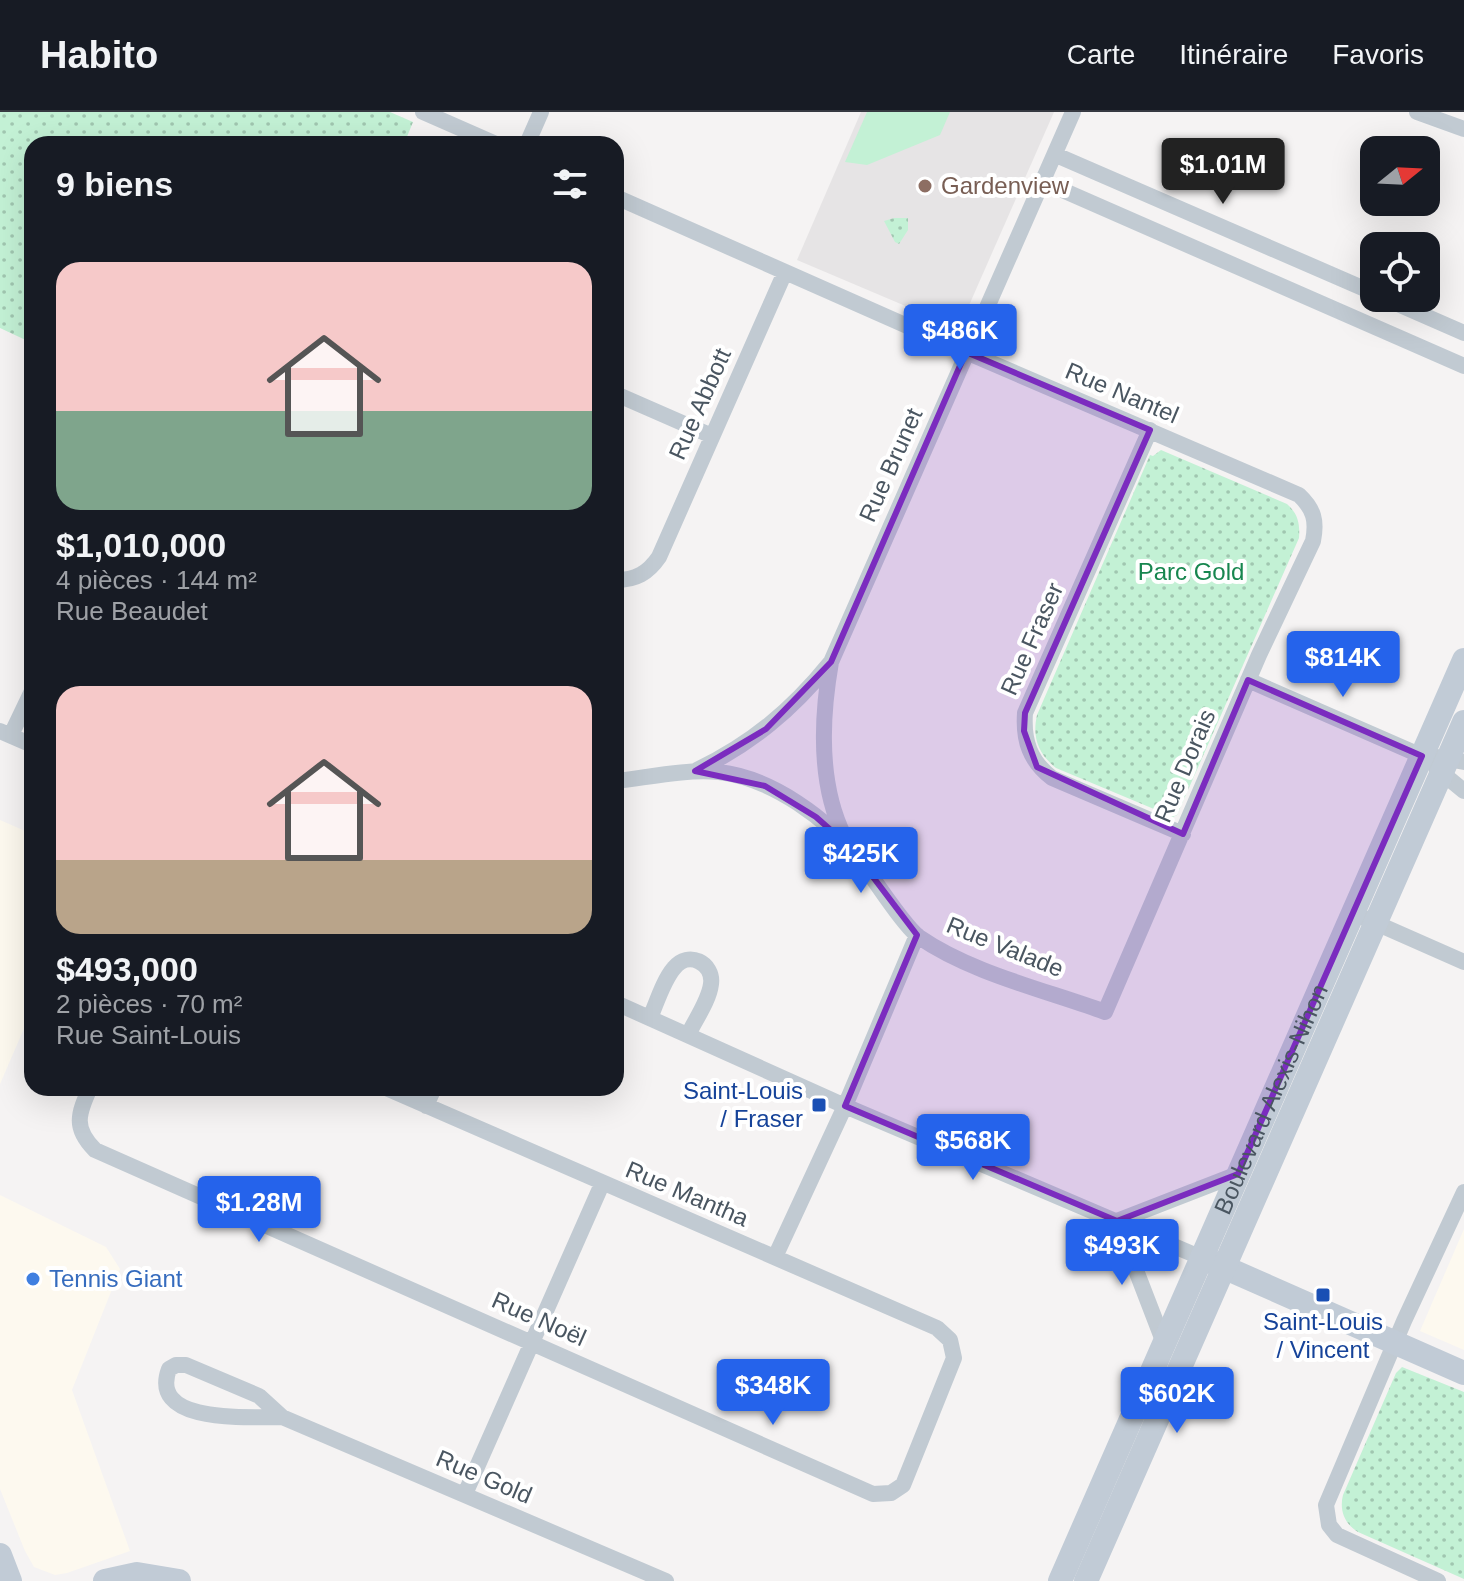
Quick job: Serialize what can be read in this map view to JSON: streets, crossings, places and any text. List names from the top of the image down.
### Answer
{
  "streets": {
    "street": [
      "Rue Nantel",
      "Rue Abbott",
      "Rue Brunet",
      "Rue Fraser",
      "Rue Dorais",
      "Rue Valade",
      "Boulevard Alexis-Nihon",
      "Rue Mantha",
      "Rue Noël",
      "Rue Gold"
    ]
  },
  "crossings": [
    ["Rue Nantel", "Rue Abbott"],
    ["Rue Nantel", "Rue Brunet"],
    ["Rue Nantel", "Rue Fraser"],
    ["Rue Nantel", "Rue Dorais"],
    ["Rue Brunet", "Rue Valade"],
    ["Rue Fraser", "Rue Dorais"],
    ["Rue Dorais", "Rue Valade"],
    ["Rue Mantha", "Rue Noël"]
  ],
  "parks": ["Parc Gold"],
  "places": {
    "other": ["Gardenview", "Tennis Giant"],
    "transit": ["Saint-Louis / Fraser", "Saint-Louis / Vincent"]
  },
  "north": "right",
  "page": {
    "header": "Habito",
    "nav": ["Carte", "Itinéraire", "Favoris"],
    "heading": "9 biens",
    "price": [
      "$1.01M",
      "$486K",
      "$814K",
      "$425K",
      "$568K",
      "$1.28M",
      "$493K",
      "$348K",
      "$602K"
    ],
    "list": [
      {
        "name": "$1,010,000",
        "note": "4 pièces · 144 m² · Rue Beaudet"
      },
      {
        "name": "$493,000",
        "note": "2 pièces · 70 m² · Rue Saint-Louis"
      }
    ]
  }
}
